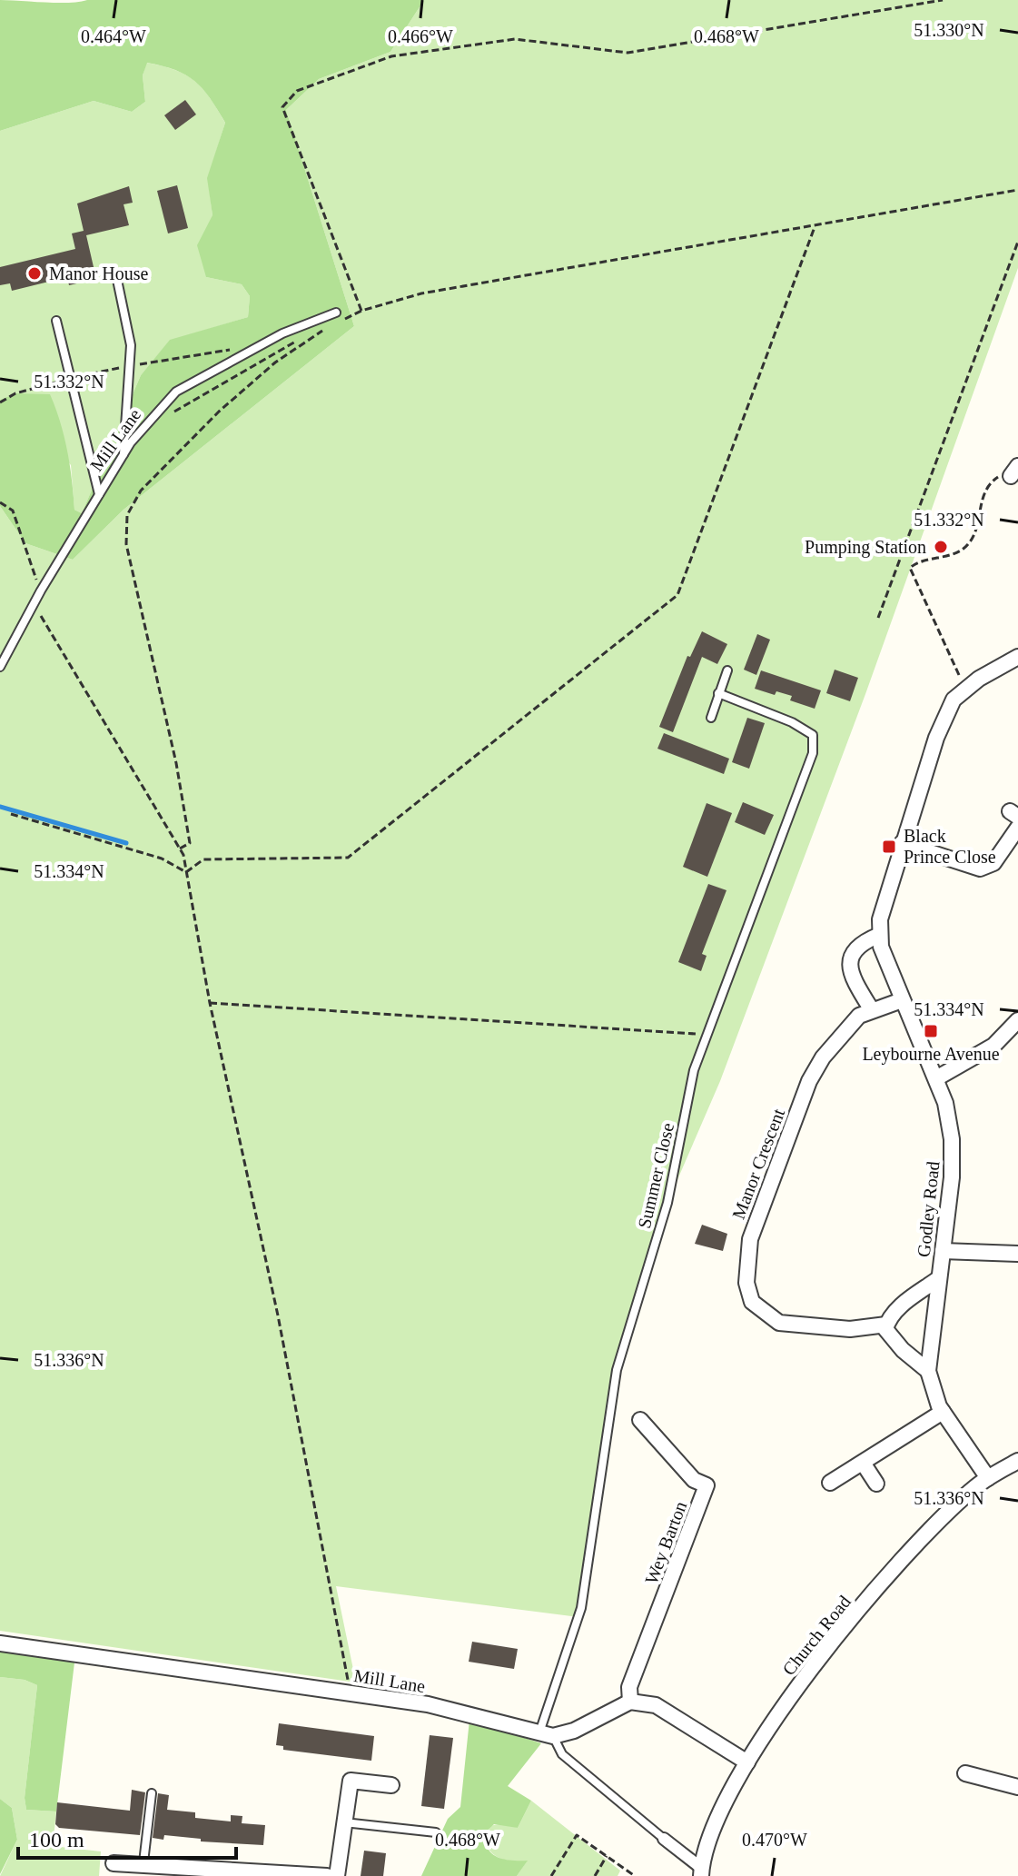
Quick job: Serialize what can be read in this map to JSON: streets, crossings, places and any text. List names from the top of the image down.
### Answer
{
  "streets": {
    "street": [
      "Mill Lane",
      "Manor Crescent",
      "Godley Road",
      "Wey Barton",
      "Church Road"
    ],
    "lane": ["Summer Close"]
  },
  "crossings": [
    ["Mill Lane", "Summer Close"],
    ["Manor Crescent", "Godley Road"],
    ["Godley Road", "Church Road"]
  ],
  "places": {
    "other": ["Manor House", "Pumping Station"],
    "transit": ["Black Prince Close", "Leybourne Avenue"]
  },
  "scale_bar": "100 m",
  "coordinates": [
    "51.330°N",
    "0.464°W",
    "0.466°W",
    "0.468°W",
    "51.332°N",
    "51.334°N",
    "51.336°N",
    "0.470°W"
  ]
}
